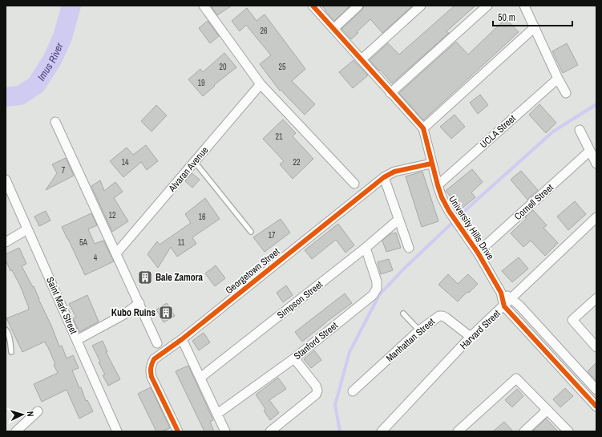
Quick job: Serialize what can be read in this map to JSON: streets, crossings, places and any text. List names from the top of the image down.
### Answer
{
  "streets": {
    "street": [
      "UCLA Street",
      "Alvaran Avenue",
      "Cornell Street",
      "University Hills Drive",
      "Georgetown Street",
      "Simpson Street",
      "Saint Mark Street",
      "Harvard Street",
      "Manhattan Street",
      "Stanford Street"
    ]
  },
  "crossings": [
    ["UCLA Street", "University Hills Drive"],
    ["Cornell Street", "University Hills Drive"],
    ["University Hills Drive", "Georgetown Street"],
    ["University Hills Drive", "Harvard Street"],
    ["Simpson Street", "Stanford Street"],
    ["Harvard Street", "Manhattan Street"]
  ],
  "water": ["Imus River"],
  "places": {
    "building": ["Bale Zamora", "Kubo Ruins"]
  },
  "house_numbers": [
    "26",
    "20",
    "25",
    "19",
    "21",
    "14",
    "22",
    "7",
    "12",
    "16",
    "17",
    "5A",
    "11",
    "4"
  ],
  "scale_bar": "50 m",
  "north": "right"
}
